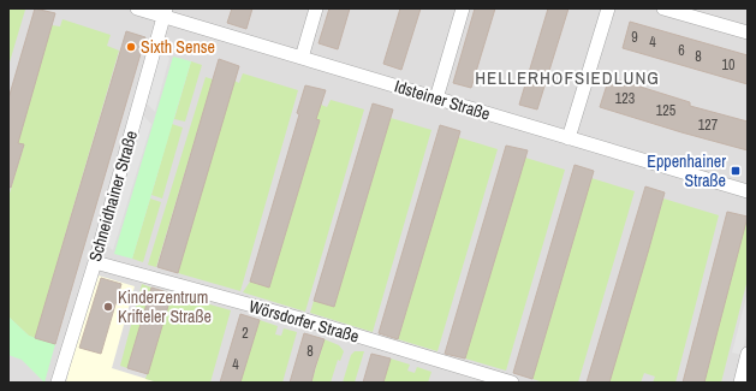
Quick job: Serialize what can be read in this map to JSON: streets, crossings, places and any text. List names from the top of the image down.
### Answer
{
  "streets": {
    "street": ["Idsteiner Straße", "Schneidhainer Straße", "Wörsdorfer Straße"]
  },
  "crossings": [
    ["Idsteiner Straße", "Schneidhainer Straße"],
    ["Schneidhainer Straße", "Wörsdorfer Straße"]
  ],
  "districts": ["HELLERHOFSIEDLUNG"],
  "places": {
    "other": ["Sixth Sense", "Kinderzentrum Krifteler Straße"],
    "transit": ["Eppenhainer Straße"]
  },
  "house_numbers": [
    "9",
    "4",
    "6",
    "8",
    "10",
    "123",
    "125",
    "127",
    "2",
    "8",
    "4"
  ]
}
